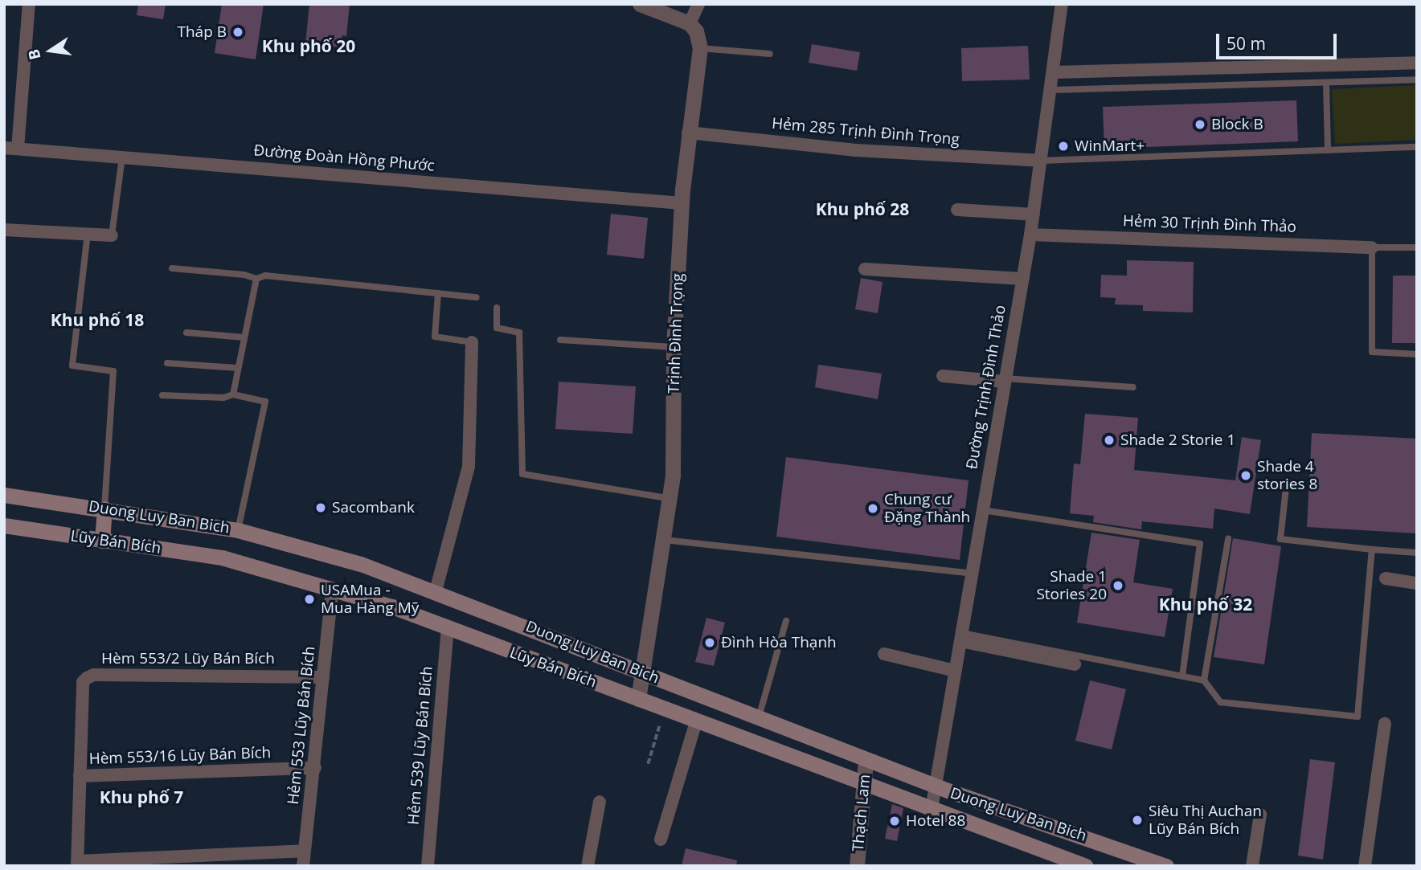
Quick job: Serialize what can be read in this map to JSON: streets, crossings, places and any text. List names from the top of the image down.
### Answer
{
  "streets": {
    "main road": ["Duong Luy Ban Bich", "Lũy Bán Bích"],
    "street": [
      "Hẻm 285 Trịnh Đình Trọng",
      "Đường Đoàn Hồng Phước",
      "Hẻm 30 Trịnh Đình Thảo",
      "Trịnh Đình Trọng",
      "Đường Trịnh Đình Thảo",
      "Hèm 553/2 Lũy Bán Bích",
      "Hẻm 553 Lũy Bán Bích",
      "Hẻm 539 Lũy Bán Bích",
      "Hèm 553/16 Lũy Bán Bích",
      "Thạch Lam"
    ]
  },
  "crossings": [
    ["Hẻm 285 Trịnh Đình Trọng", "Trịnh Đình Trọng"],
    ["Hẻm 285 Trịnh Đình Trọng", "Đường Trịnh Đình Thảo"],
    ["Đường Đoàn Hồng Phước", "Trịnh Đình Trọng"],
    ["Hẻm 30 Trịnh Đình Thảo", "Đường Trịnh Đình Thảo"],
    ["Trịnh Đình Trọng", "Duong Luy Ban Bich"],
    ["Trịnh Đình Trọng", "Lũy Bán Bích"],
    ["Đường Trịnh Đình Thảo", "Duong Luy Ban Bich"],
    ["Đường Trịnh Đình Thảo", "Lũy Bán Bích"],
    ["Duong Luy Ban Bich", "Thạch Lam"],
    ["Lũy Bán Bích", "Hẻm 553 Lũy Bán Bích"],
    ["Lũy Bán Bích", "Hẻm 539 Lũy Bán Bích"],
    ["Lũy Bán Bích", "Thạch Lam"],
    ["Hèm 553/2 Lũy Bán Bích", "Hẻm 553 Lũy Bán Bích"],
    ["Hèm 553/2 Lũy Bán Bích", "Hèm 553/16 Lũy Bán Bích"],
    ["Hẻm 553 Lũy Bán Bích", "Hèm 553/16 Lũy Bán Bích"]
  ],
  "districts": [
    "Khu phố 20",
    "Khu phố 28",
    "Khu phố 18",
    "Khu phố 32",
    "Khu phố 7"
  ],
  "places": [
    "Tháp B",
    "Block B",
    "WinMart+",
    "Shade 2 Storie 1",
    "Shade 4 stories 8",
    "Sacombank",
    "Chung cư Đặng Thành",
    "Shade 1 Stories 20",
    "USAMua - Mua Hàng Mỹ",
    "Đình Hòa Thạnh",
    "Siêu Thị Auchan Lũy Bán Bích",
    "Hotel 88"
  ],
  "scale_bar": "50 m",
  "north": "left"
}
